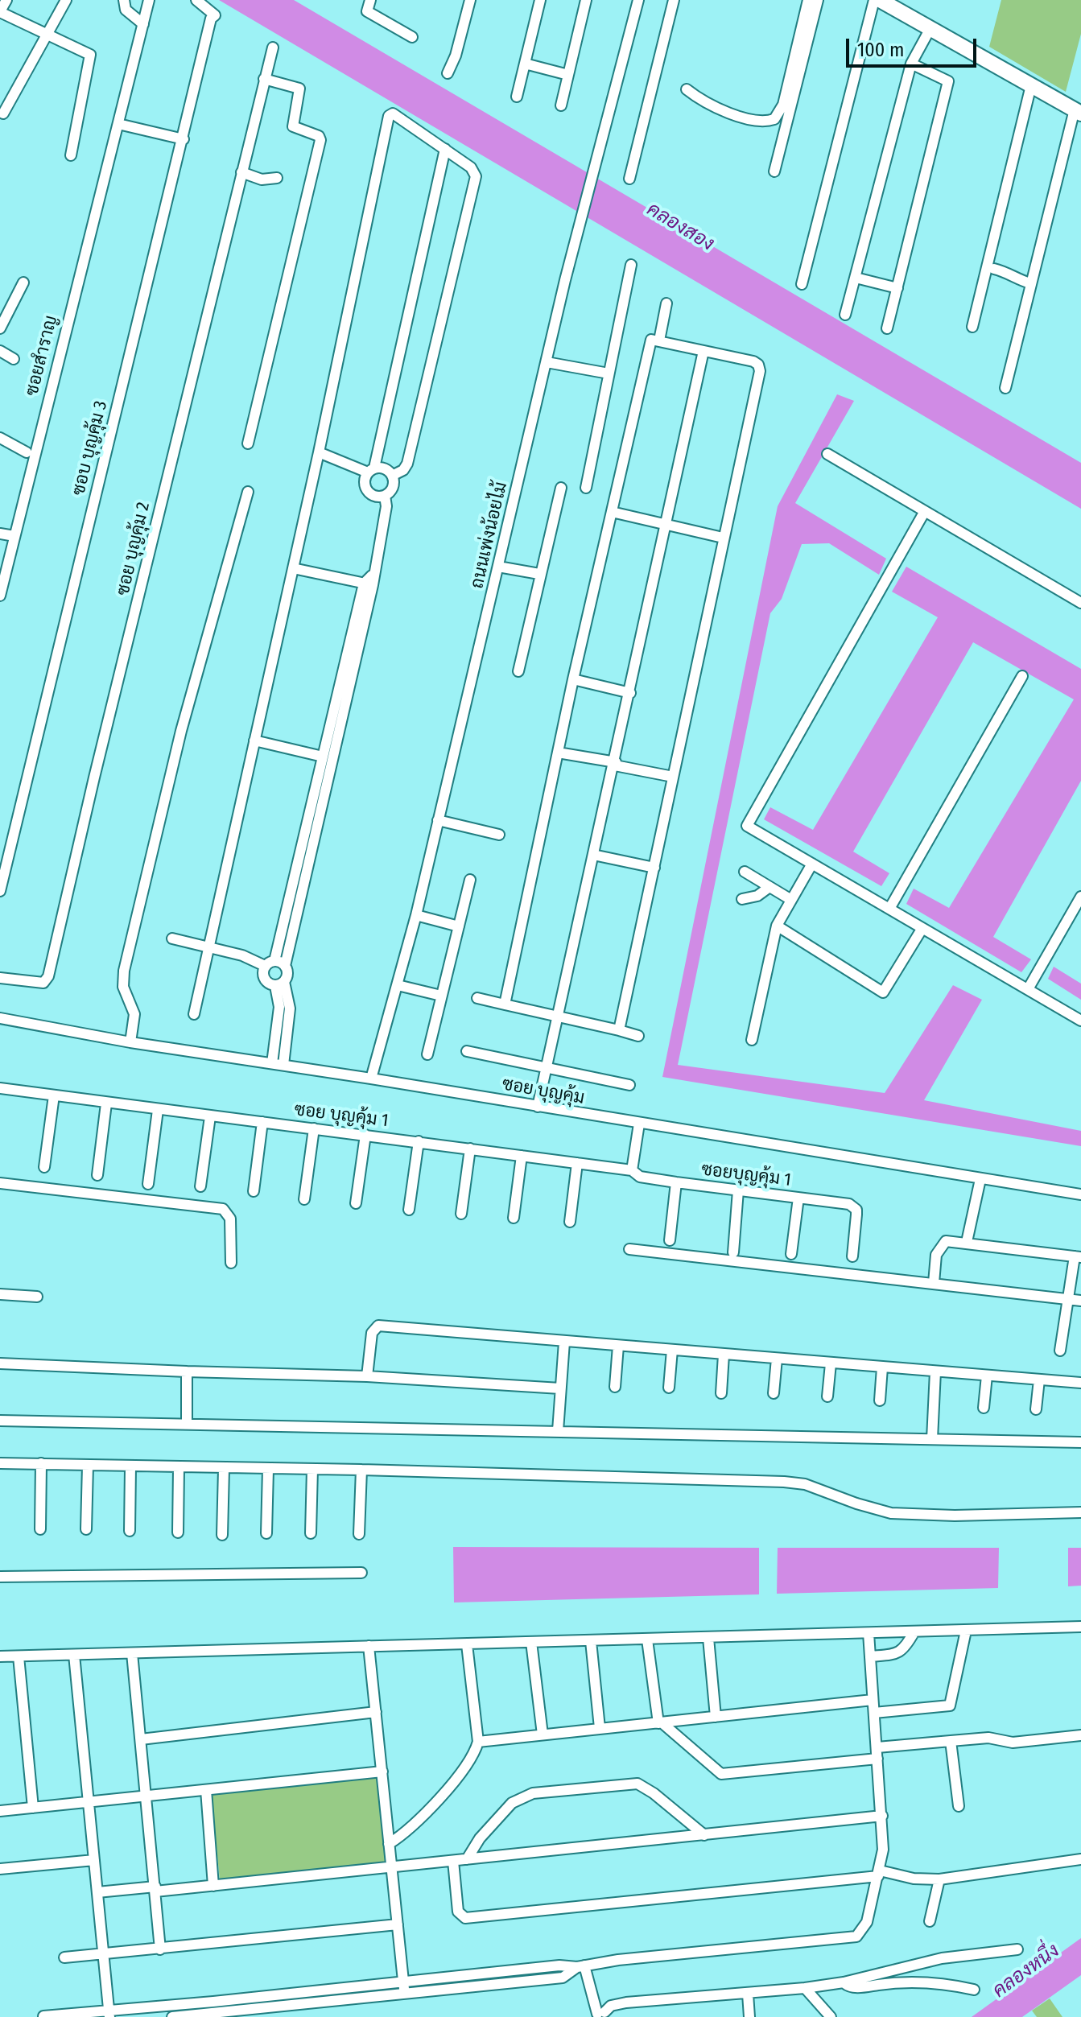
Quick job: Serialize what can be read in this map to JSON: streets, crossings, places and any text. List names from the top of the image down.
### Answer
{
  "streets": {
    "street": [
      "ซอยสำราญ",
      "ซอบ บุญคุ้ม 3",
      "ถนนเพ่งน้อยไม้",
      "ซอย บุญคุ้ม 2",
      "ซอย บุญคุ้ม",
      "ซอย บุญคุ้ม 1",
      "ซอยบุญคุ้ม 1"
    ]
  },
  "crossings": [
    ["ถนนเพ่งน้อยไม้", "ซอย บุญคุ้ม"],
    ["ซอย บุญคุ้ม 1", "ซอยบุญคุ้ม 1"]
  ],
  "water": ["คลองสอง", "คลองหนึ่ง"],
  "scale_bar": "100 m"
}
